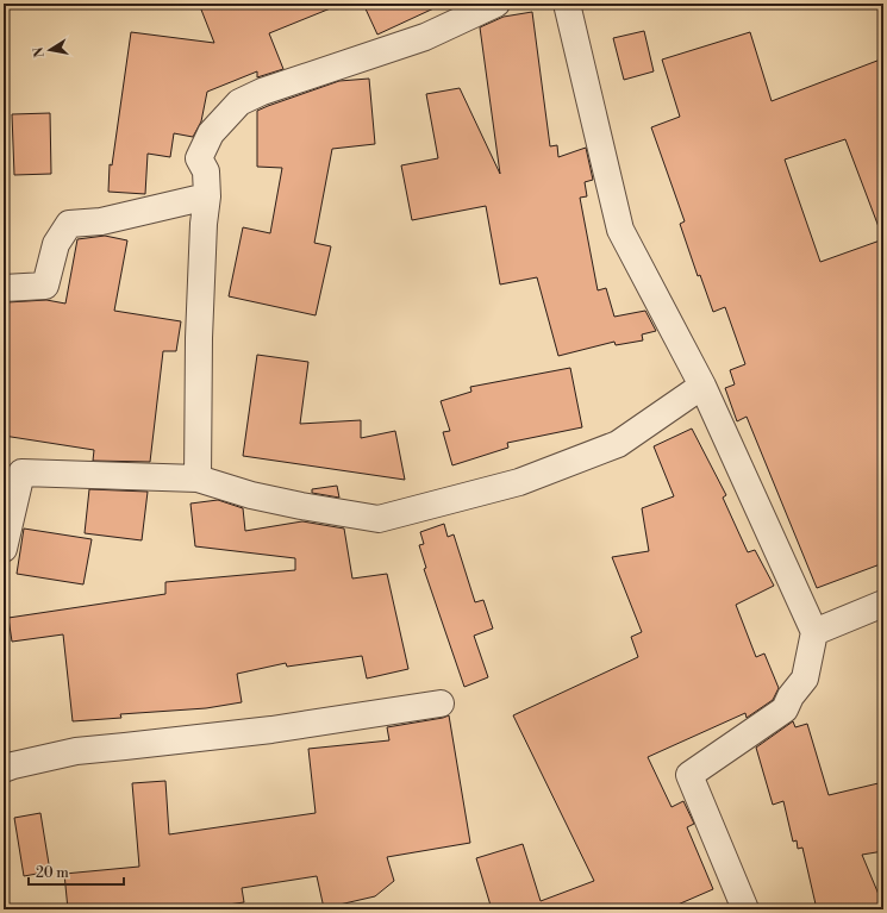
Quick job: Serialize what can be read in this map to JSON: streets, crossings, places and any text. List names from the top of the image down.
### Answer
{
  "scale_bar": "20 m",
  "north": "left"
}
